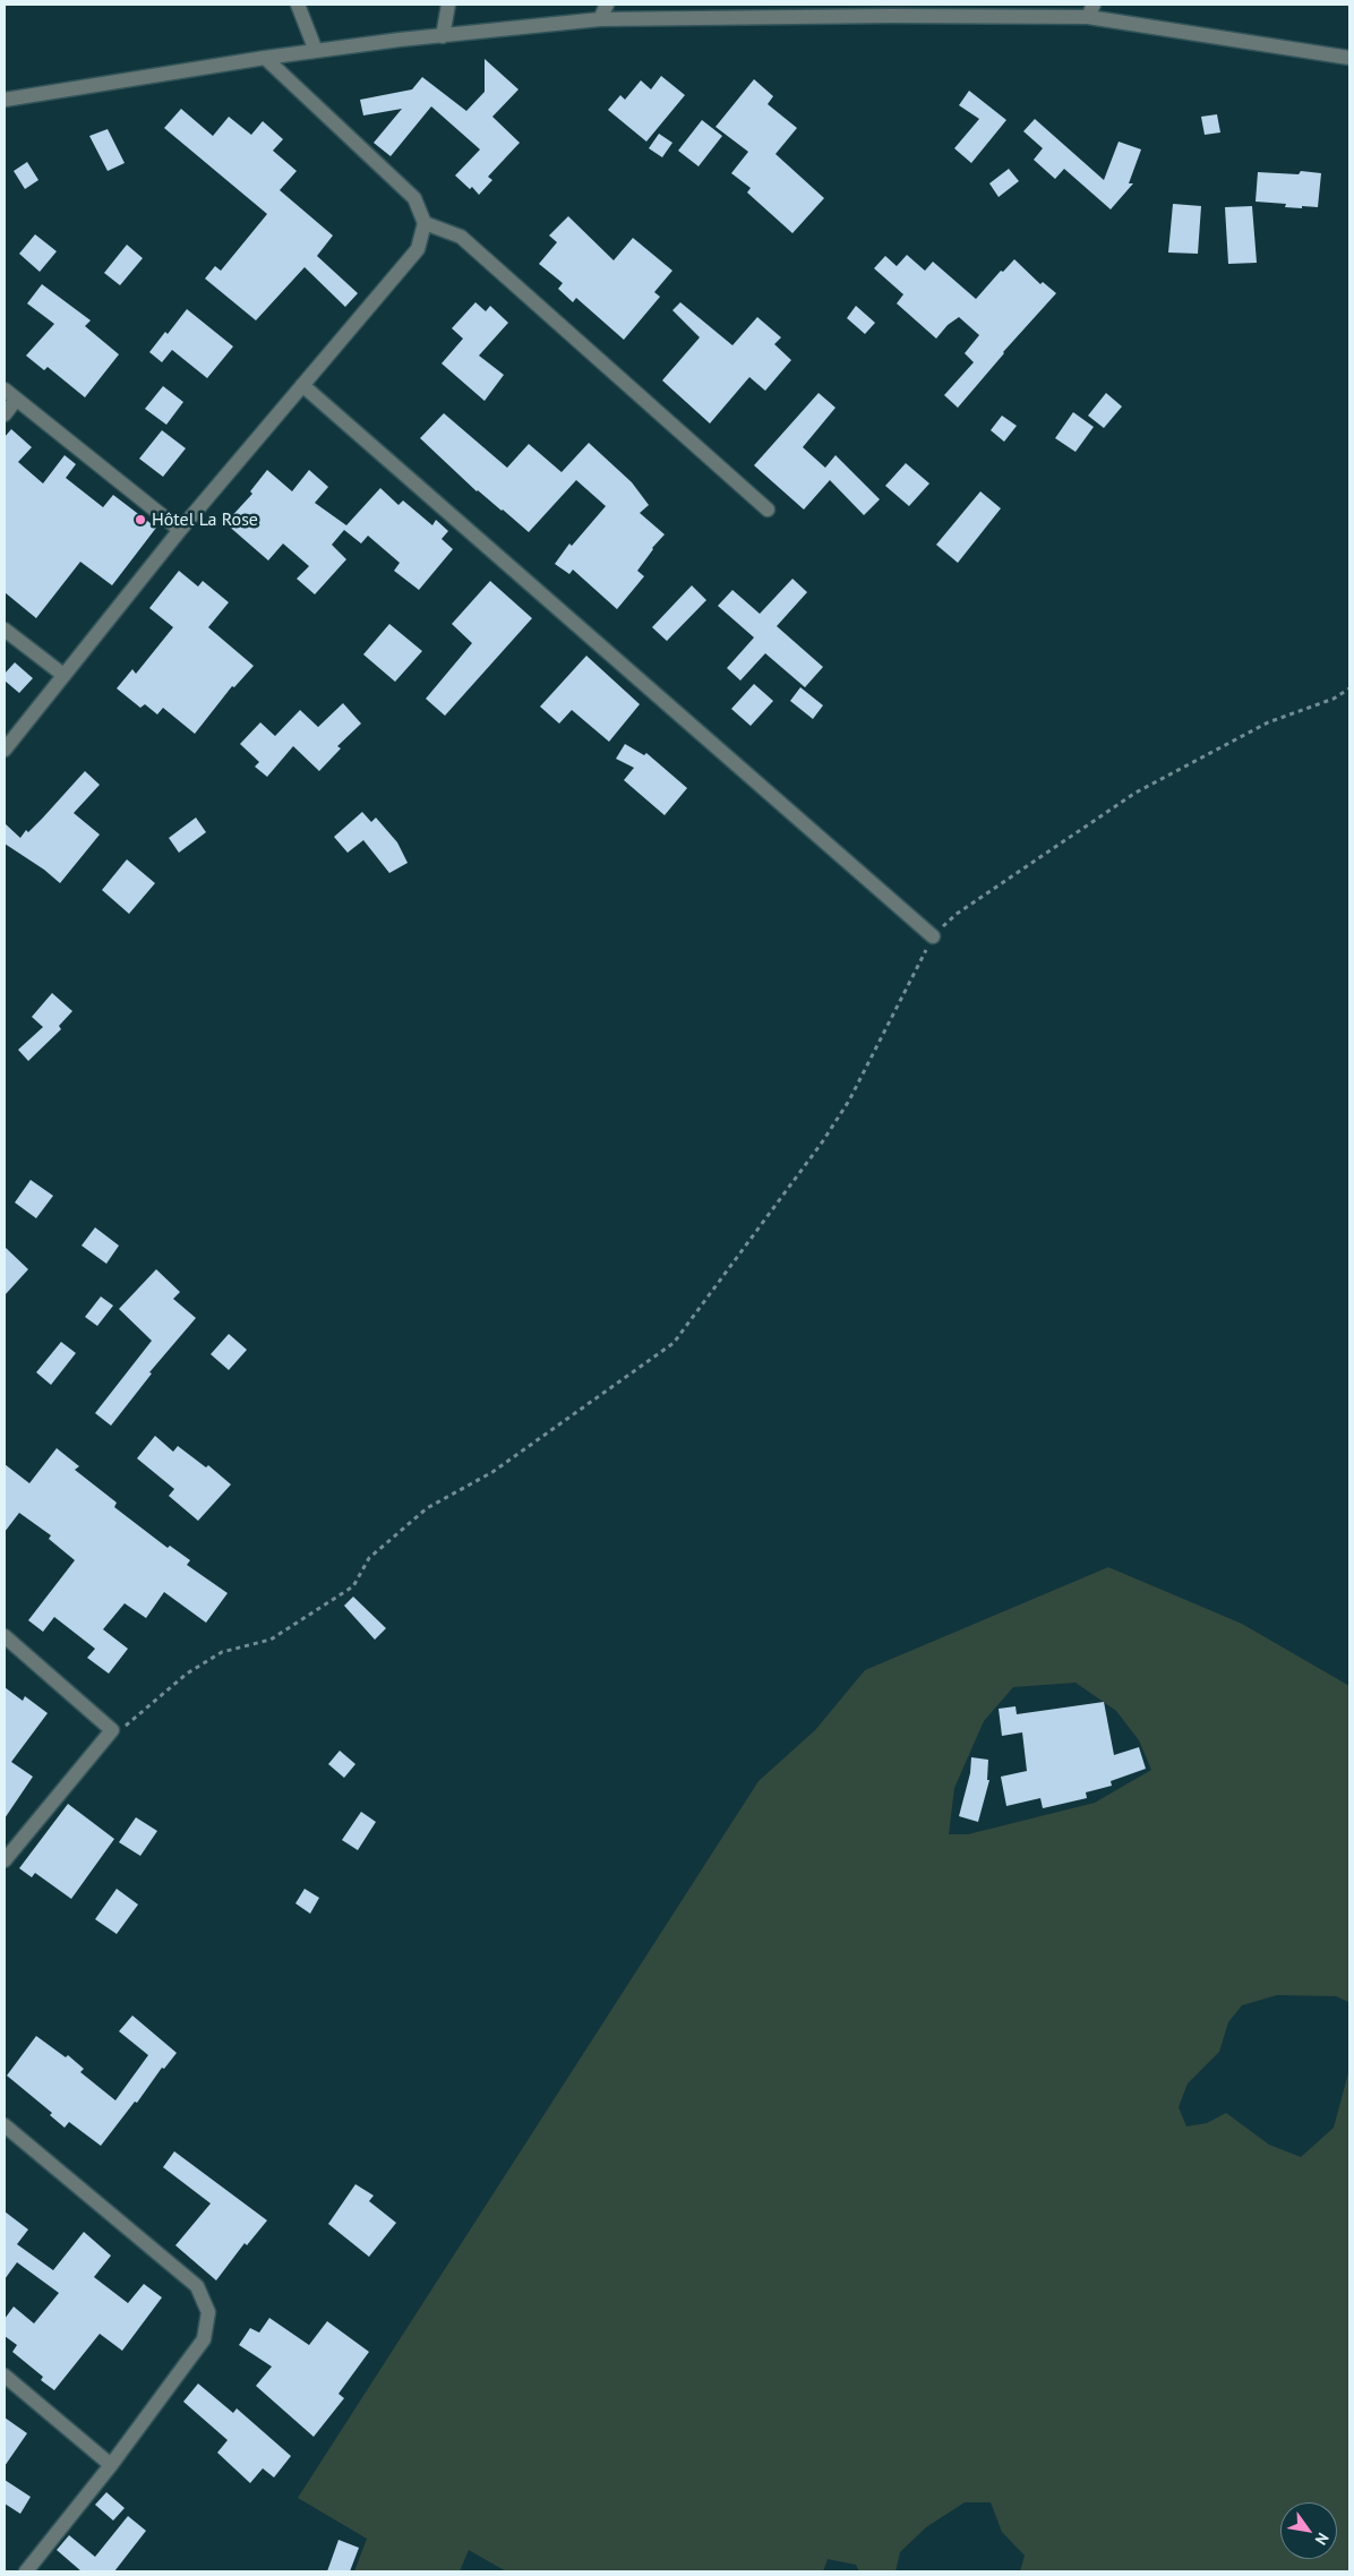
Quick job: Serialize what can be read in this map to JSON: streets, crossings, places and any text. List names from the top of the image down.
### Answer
{
  "places": ["Hôtel La Rose"],
  "north": "bottom right"
}
